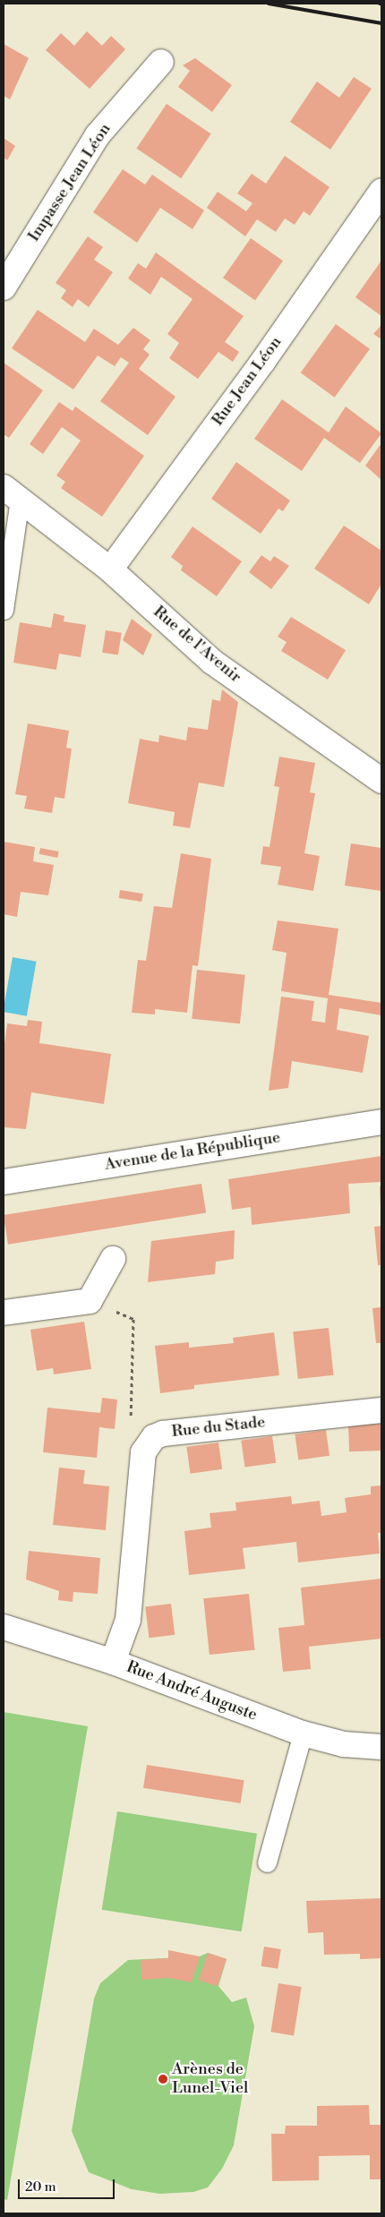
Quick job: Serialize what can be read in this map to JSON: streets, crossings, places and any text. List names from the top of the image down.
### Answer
{
  "streets": {
    "street": [
      "Impasse Jean Léon",
      "Rue Jean Léon",
      "Rue de l'Avenir",
      "Avenue de la République",
      "Rue du Stade",
      "Rue André Auguste"
    ]
  },
  "crossings": [
    ["Rue Jean Léon", "Rue de l'Avenir"]
  ],
  "places": ["Arènes de Lunel-Viel"],
  "scale_bar": "20 m"
}
